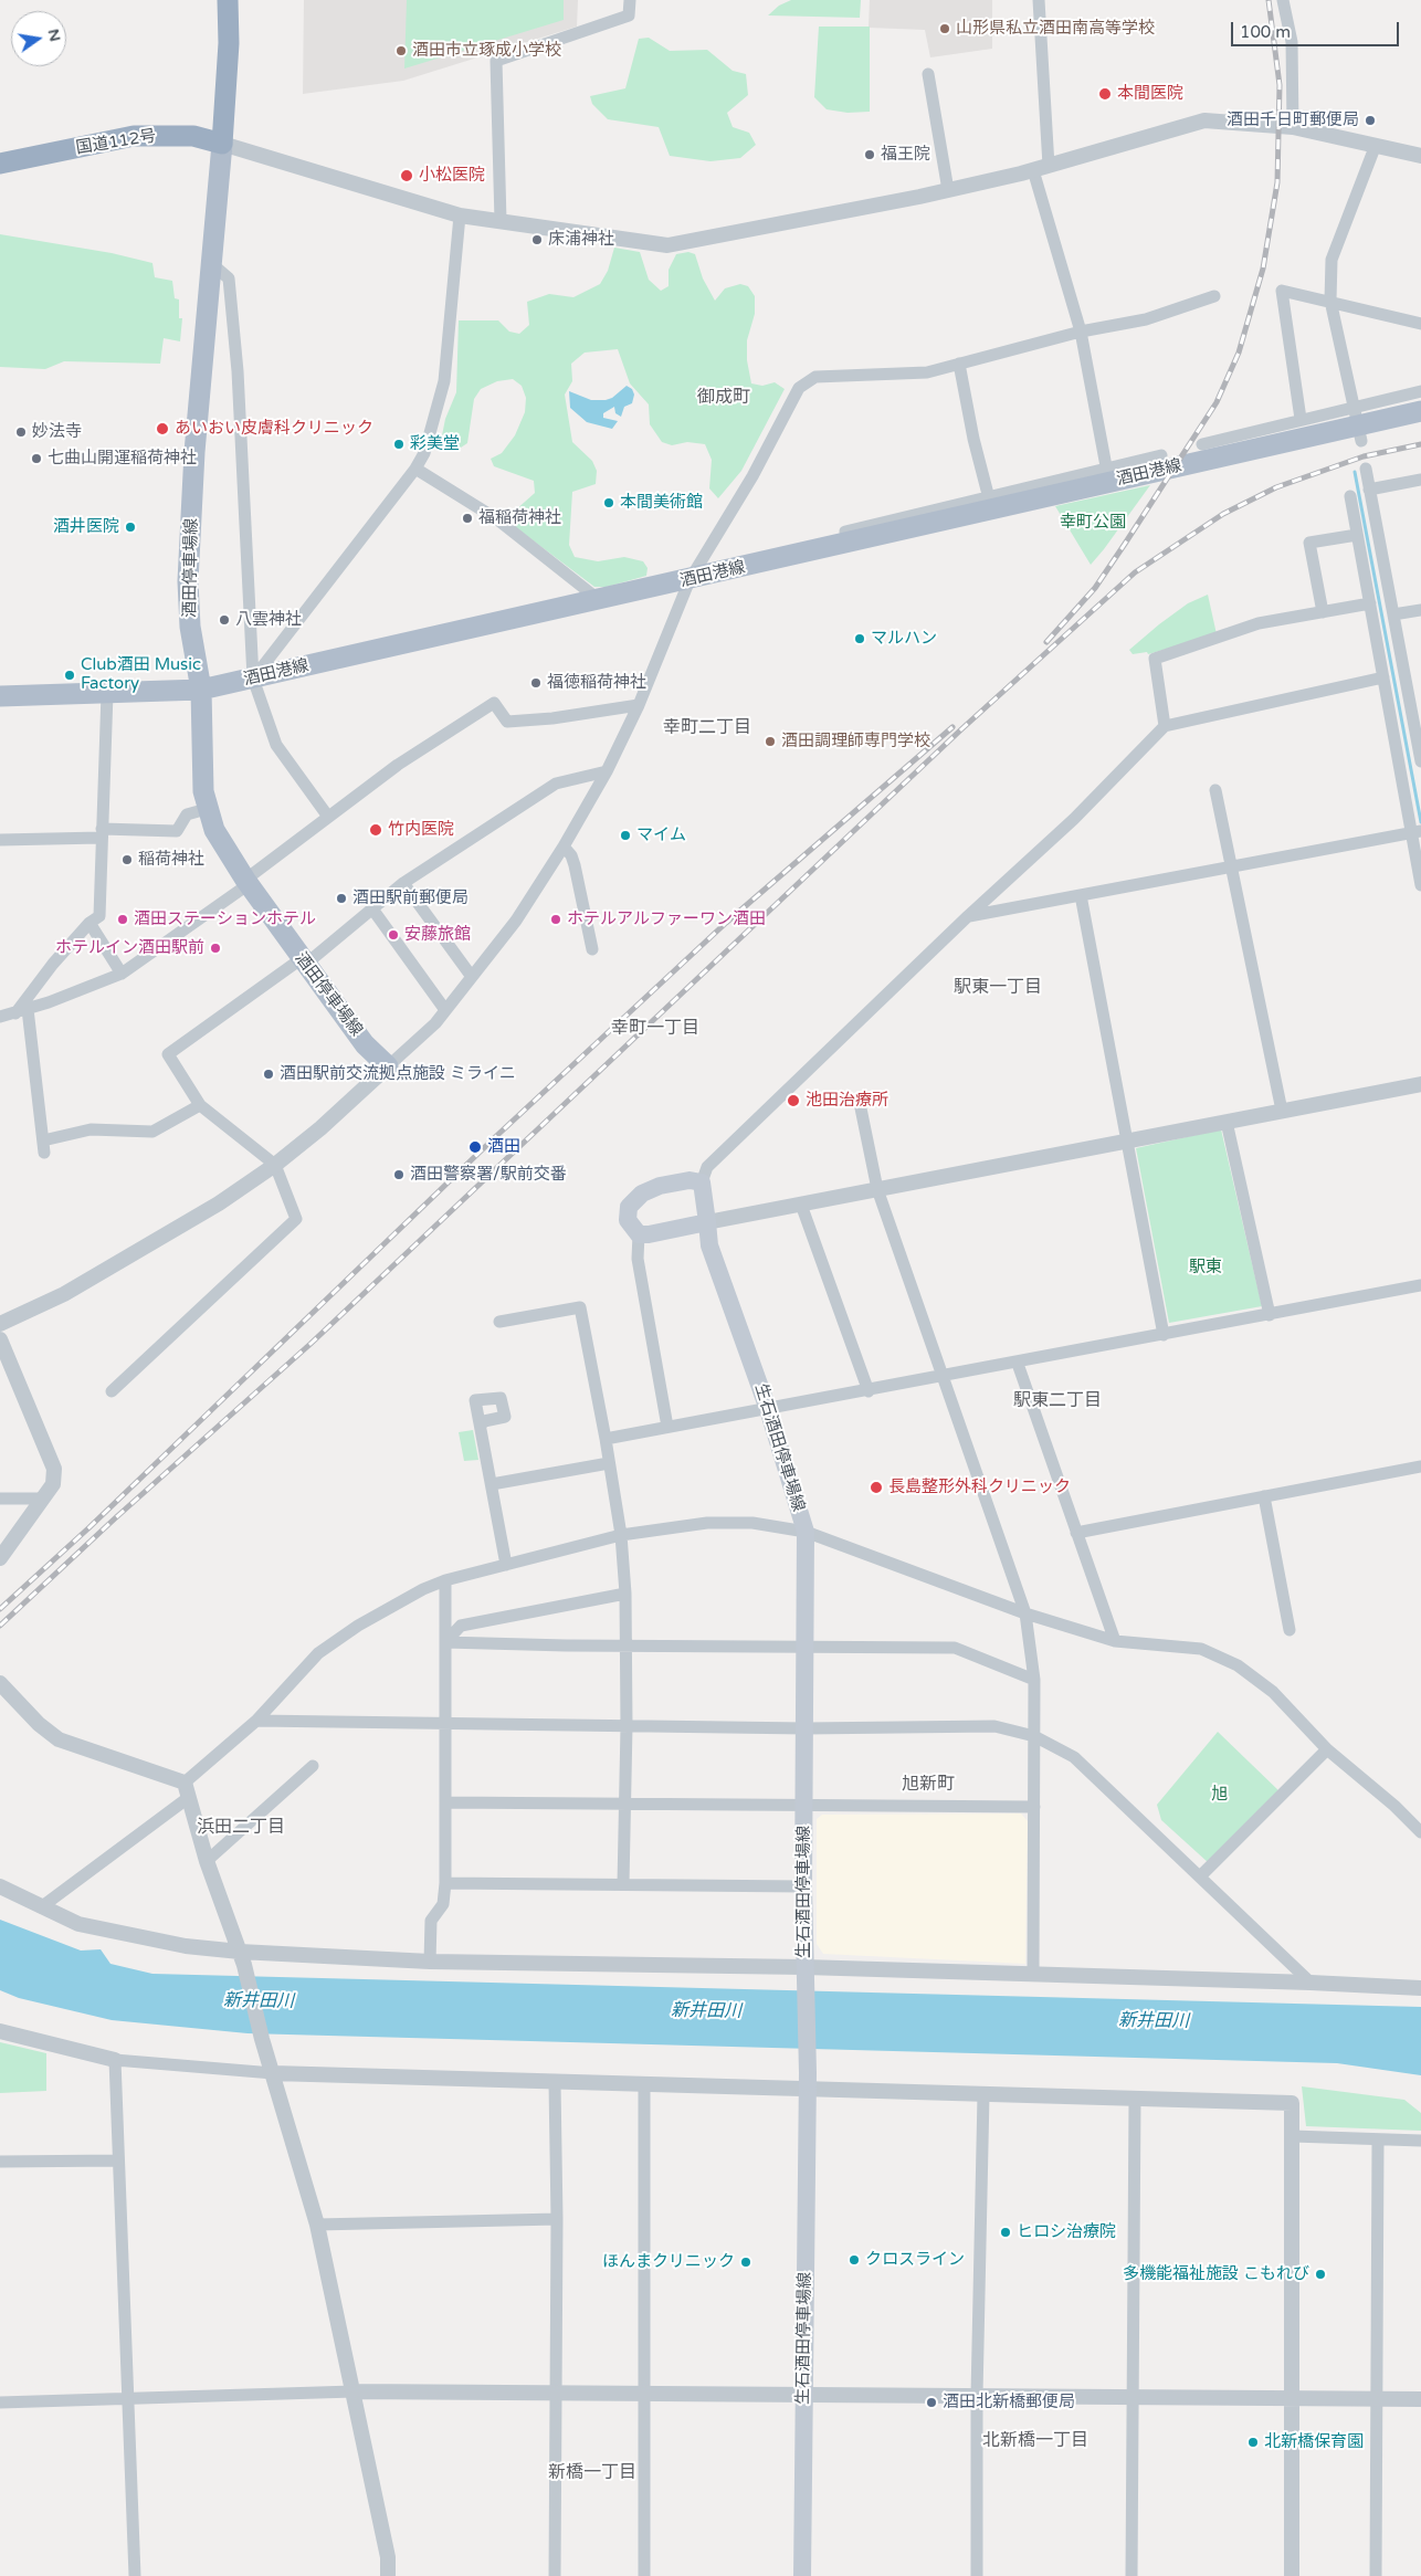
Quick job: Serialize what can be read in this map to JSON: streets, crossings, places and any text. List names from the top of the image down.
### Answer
{
  "streets": {
    "highway": ["国道112号"],
    "main road": ["酒田港線", "酒田停車場線", "生石酒田停車場線"]
  },
  "crossings": [
    ["国道112号", "酒田停車場線"],
    ["酒田港線", "酒田停車場線"]
  ],
  "districts": [
    "御成町",
    "幸町二丁目",
    "駅東一丁目",
    "幸町一丁目",
    "駅東二丁目",
    "旭新町",
    "浜田二丁目",
    "北新橋一丁目",
    "新橋一丁目"
  ],
  "water": ["新井田川"],
  "parks": ["幸町公園", "駅東", "旭"],
  "places": [
    "山形県私立酒田南高等学校",
    "酒田市立琢成小学校",
    "本間医院",
    "酒田千日町郵便局",
    "福王院",
    "小松医院",
    "床浦神社",
    "あいおい皮膚科クリニック",
    "妙法寺",
    "彩美堂",
    "七曲山開運稲荷神社",
    "本間美術館",
    "福稲荷神社",
    "酒井医院",
    "八雲神社",
    "マルハン",
    "Club酒田 Music Factory",
    "福徳稲荷神社",
    "酒田調理師専門学校",
    "竹内医院",
    "マイム",
    "稲荷神社",
    "酒田駅前郵便局",
    "酒田ステーションホテル",
    "ホテルアルファーワン酒田",
    "安藤旅館",
    "ホテルイン酒田駅前",
    "酒田駅前交流拠点施設 ミライニ",
    "池田治療所",
    "酒田",
    "酒田警察署/駅前交番",
    "長島整形外科クリニック",
    "ヒロシ治療院",
    "クロスライン",
    "ほんまクリニック",
    "多機能福祉施設 こもれび",
    "酒田北新橋郵便局",
    "北新橋保育園"
  ],
  "scale_bar": "100 m",
  "north": "right"
}
